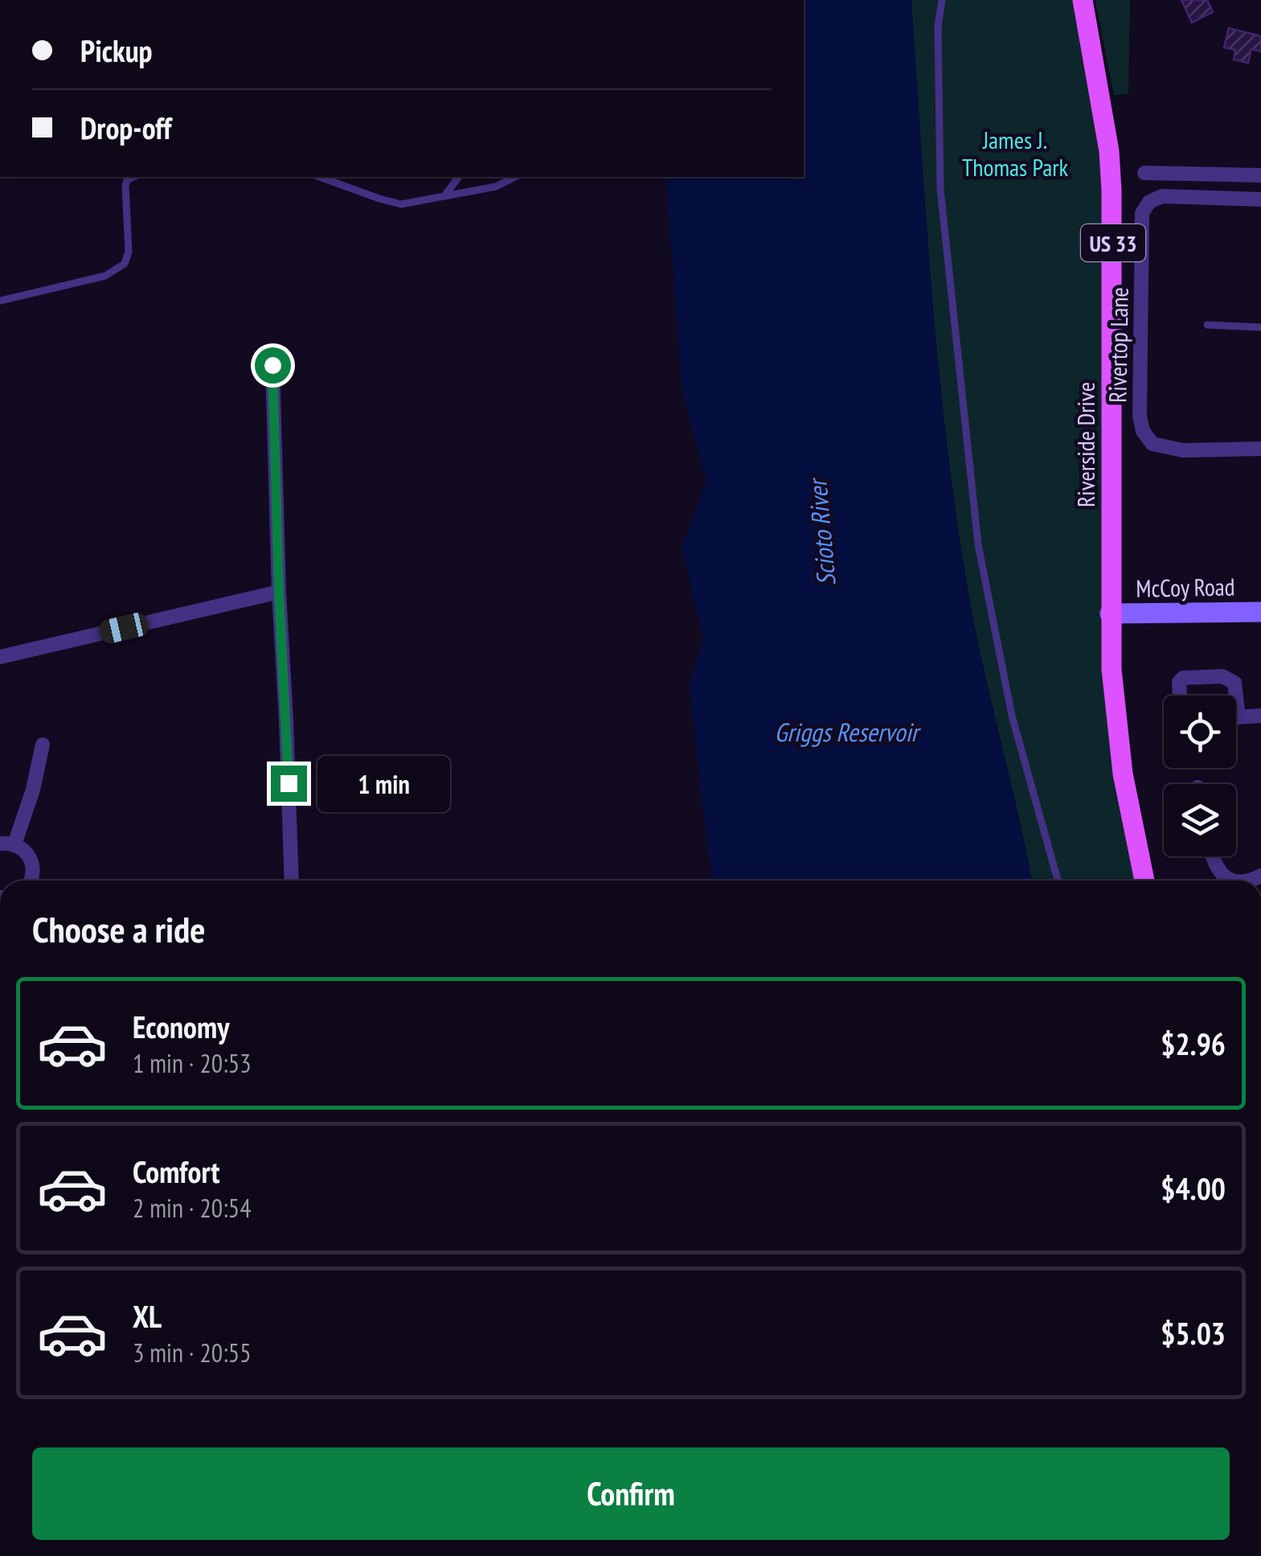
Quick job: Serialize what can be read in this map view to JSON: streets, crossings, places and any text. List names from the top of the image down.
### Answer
{
  "streets": {
    "main road": ["US 33", "Riverside Drive", "McCoy Road"],
    "street": ["Rivertop Lane"]
  },
  "crossings": [
    ["Riverside Drive", "McCoy Road"]
  ],
  "water": ["Scioto River", "Griggs Reservoir"],
  "parks": ["James J. Thomas Park"],
  "page": {
    "banner": ["Pickup", "Drop-off"],
    "bubble": "1 min",
    "heading": "Choose a ride",
    "list": [
      {
        "name": "Economy",
        "note": "1 min · 20:53",
        "value": "$2.96"
      },
      {
        "name": "Comfort",
        "note": "2 min · 20:54",
        "value": "$4.00"
      },
      {
        "name": "XL",
        "note": "3 min · 20:55",
        "value": "$5.03"
      }
    ],
    "buttons": "Confirm"
  }
}
